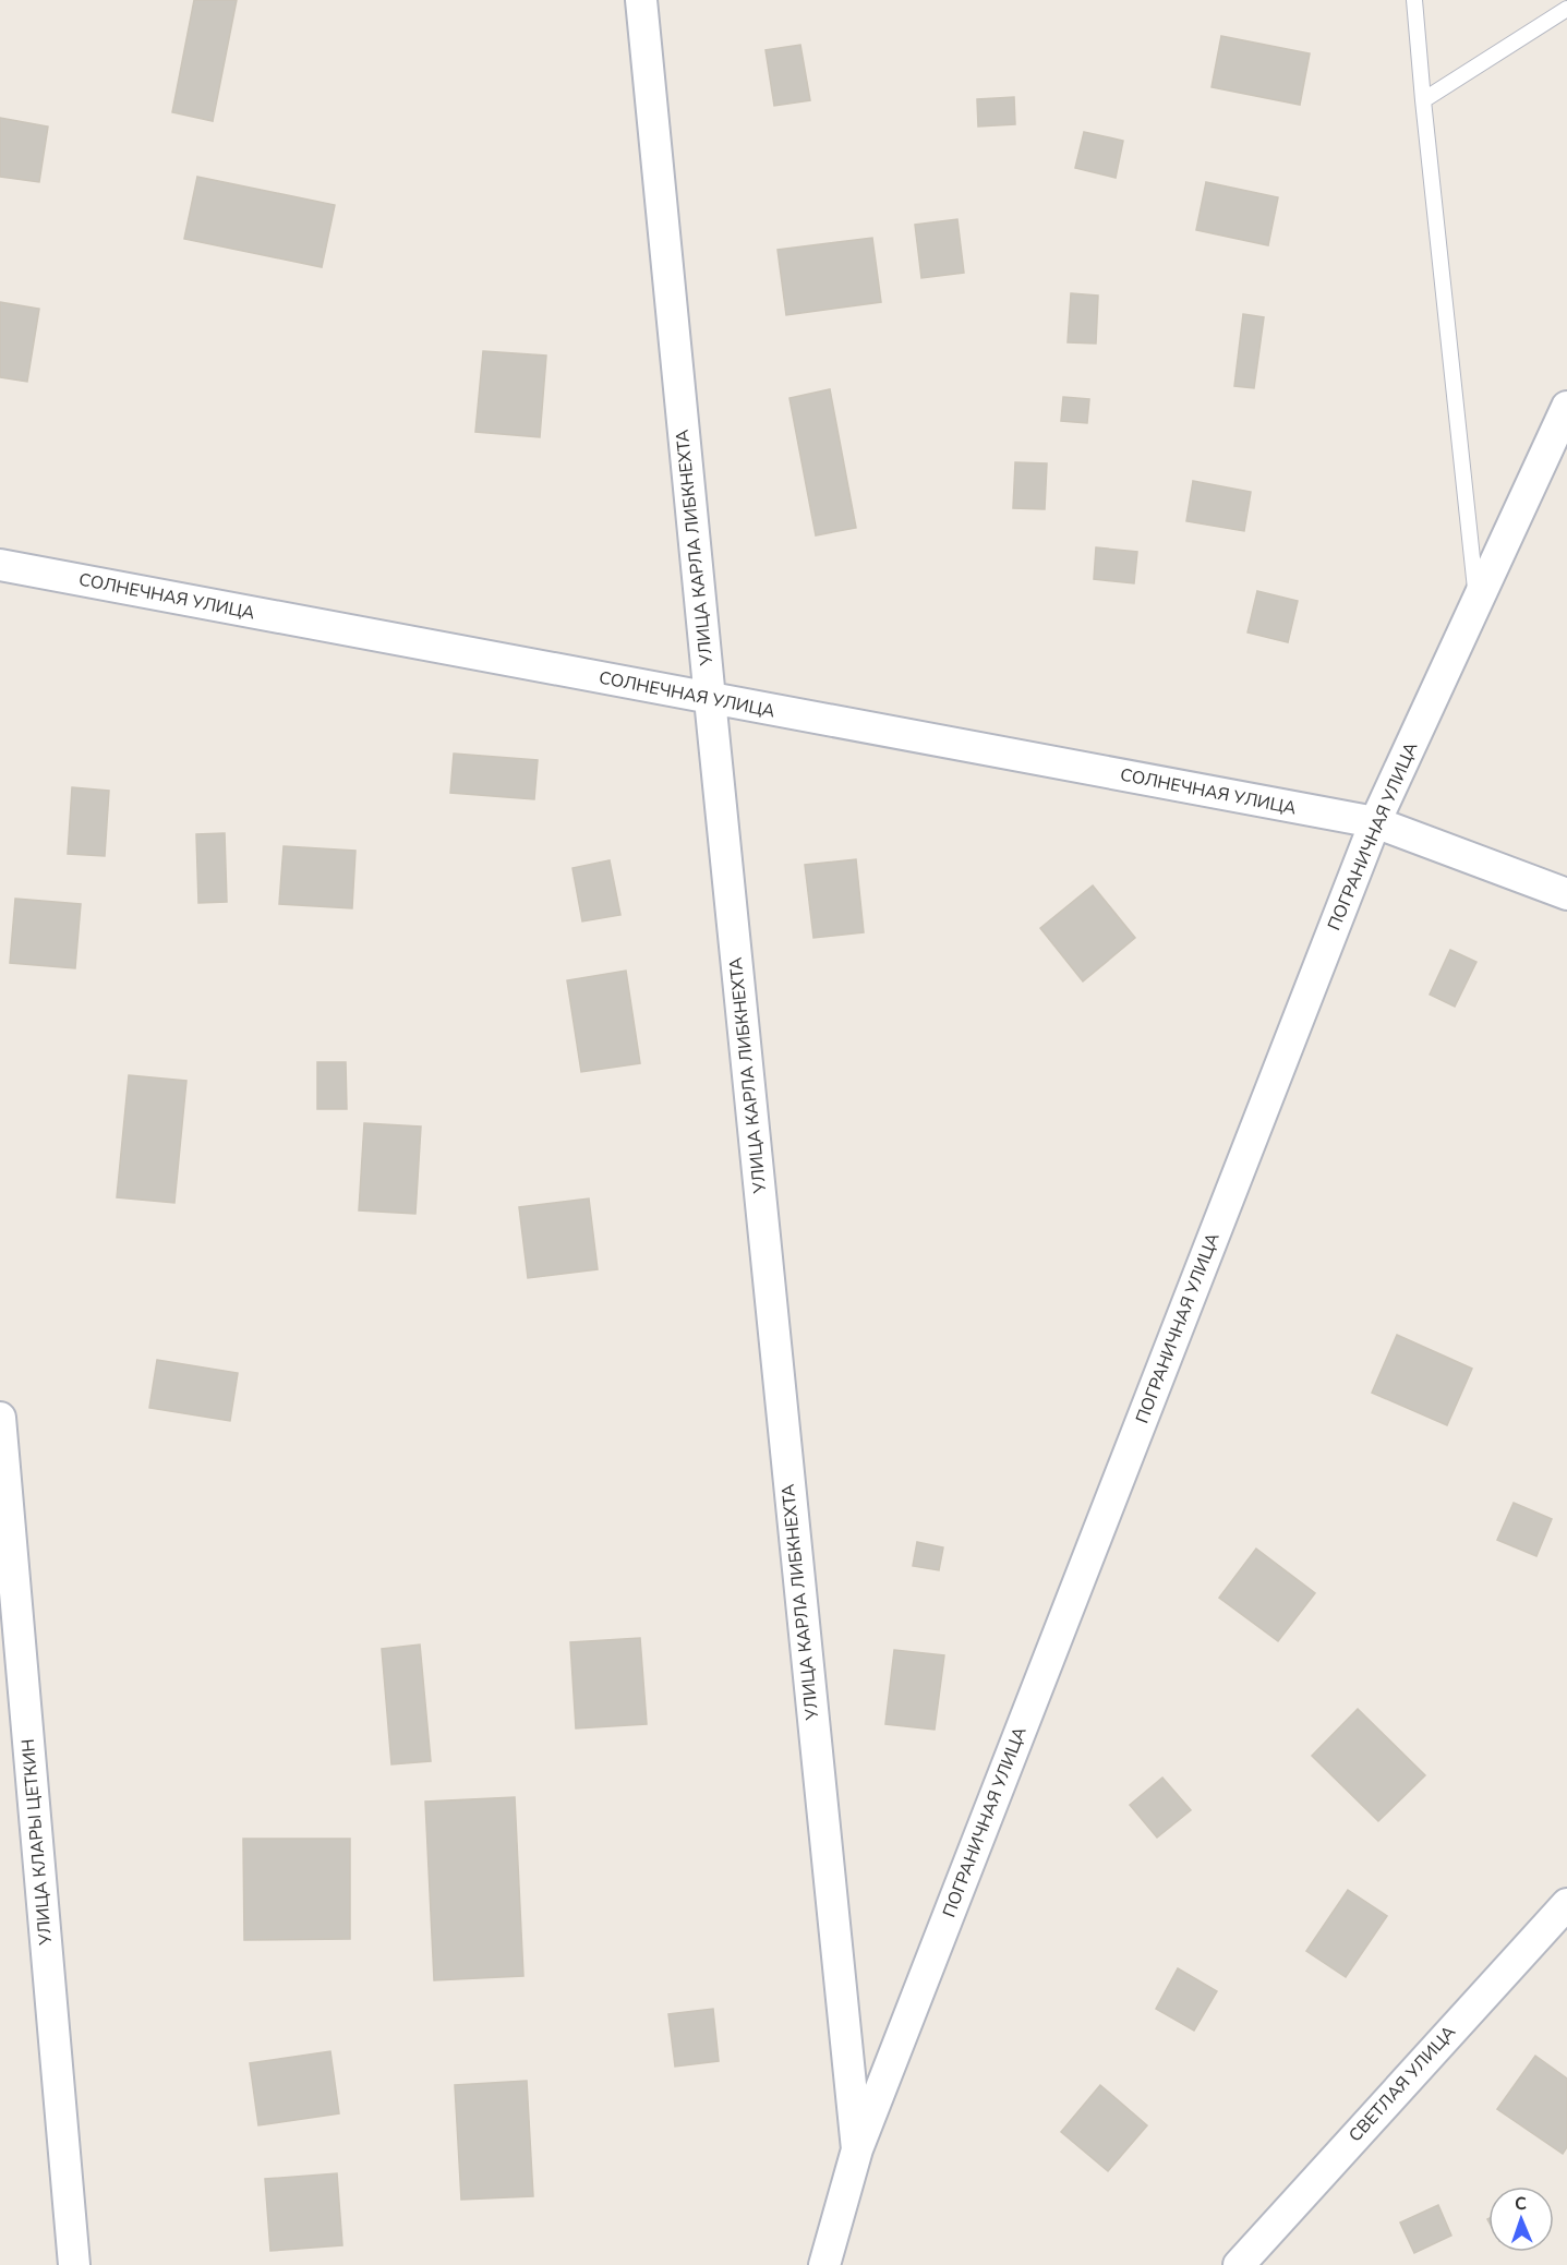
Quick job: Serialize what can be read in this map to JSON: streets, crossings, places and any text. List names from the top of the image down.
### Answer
{
  "streets": {
    "street": [
      "УЛИЦА КАРЛА ЛИБКНЕХТА",
      "СОЛНЕЧНАЯ УЛИЦА",
      "ПОГРАНИЧНАЯ УЛИЦА",
      "УЛИЦА КЛАРЫ ЦЕТКИН",
      "СВЕТЛАЯ УЛИЦА"
    ]
  },
  "crossings": [
    ["УЛИЦА КАРЛА ЛИБКНЕХТА", "СОЛНЕЧНАЯ УЛИЦА"],
    ["УЛИЦА КАРЛА ЛИБКНЕХТА", "ПОГРАНИЧНАЯ УЛИЦА"],
    ["СОЛНЕЧНАЯ УЛИЦА", "ПОГРАНИЧНАЯ УЛИЦА"]
  ],
  "north": "top"
}
